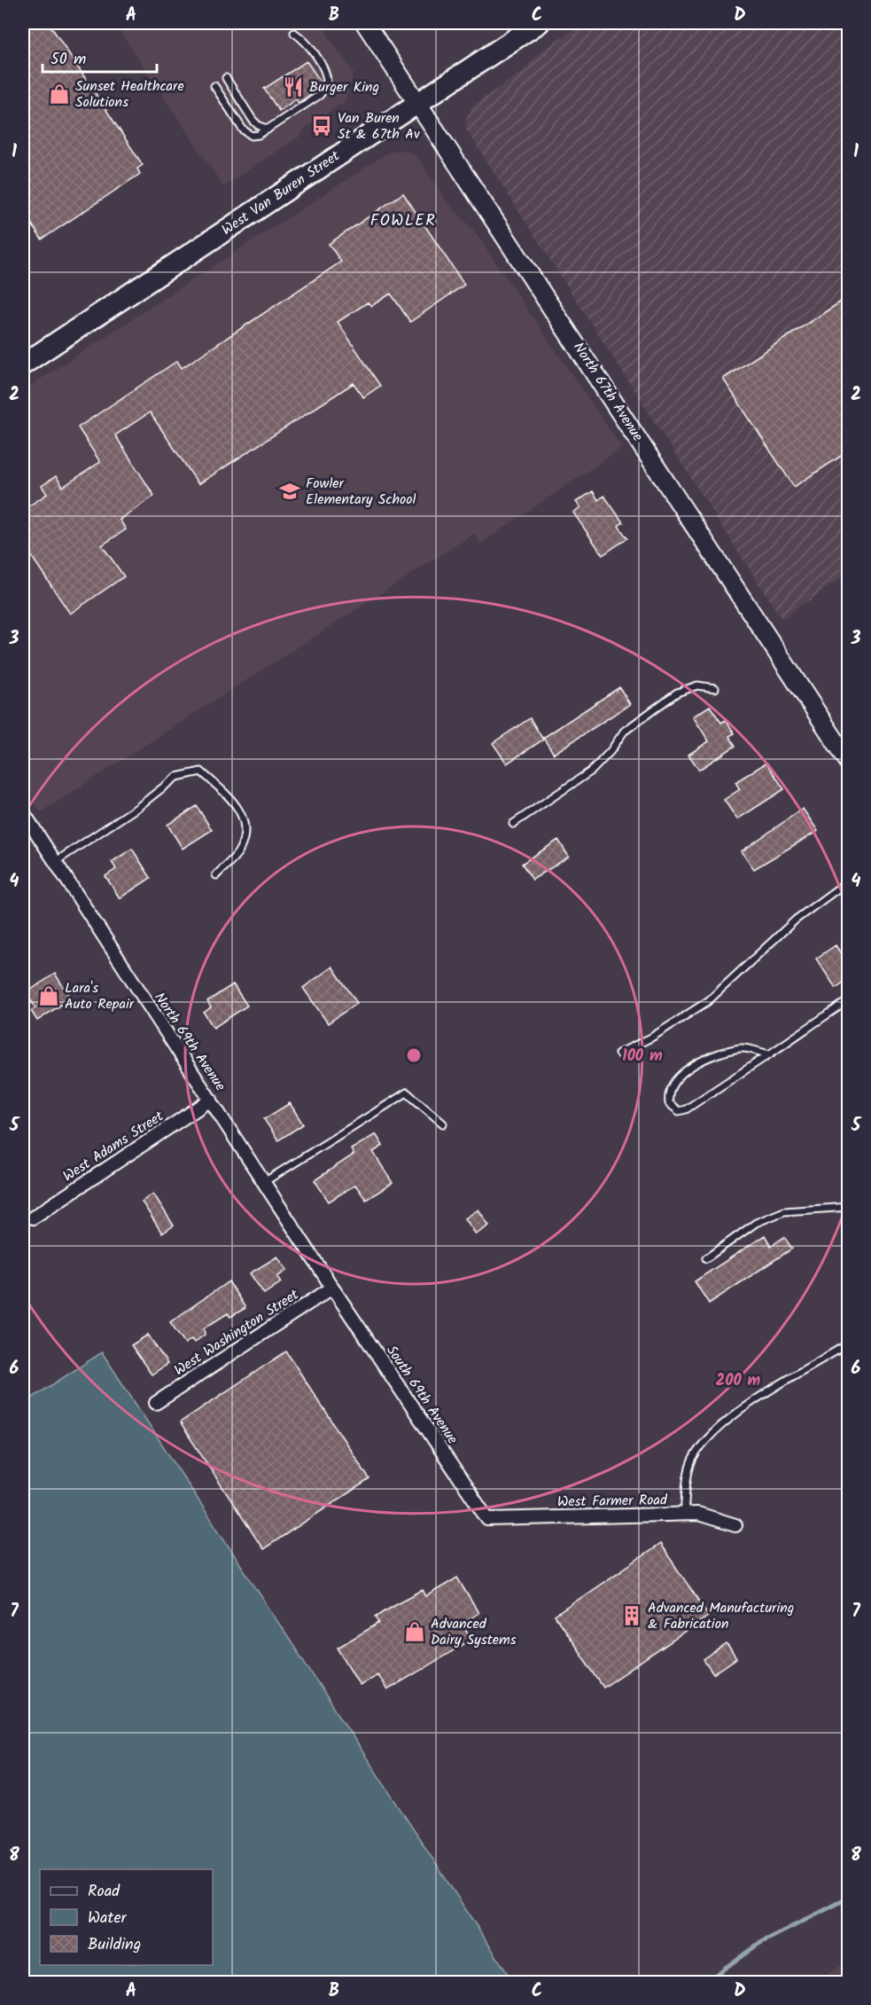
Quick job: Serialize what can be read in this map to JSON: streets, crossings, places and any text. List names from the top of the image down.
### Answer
{
  "streets": {
    "main road": ["West Van Buren Street", "North 67th Avenue"],
    "street": [
      "North 69th Avenue",
      "West Adams Street",
      "West Washington Street",
      "South 69th Avenue",
      "West Farmer Road"
    ]
  },
  "crossings": [
    ["West Van Buren Street", "North 67th Avenue"],
    ["North 69th Avenue", "West Adams Street"],
    ["North 69th Avenue", "West Washington Street"],
    ["North 69th Avenue", "South 69th Avenue"],
    ["West Washington Street", "South 69th Avenue"],
    ["South 69th Avenue", "West Farmer Road"]
  ],
  "districts": ["FOWLER"],
  "places": {
    "restaurant": ["Burger King"],
    "shop": ["Sunset Healthcare Solutions", "Lara's Auto Repair", "Advanced Dairy Systems"],
    "bus stop": ["Van Buren St & 67th Av"],
    "school or university": ["Fowler Elementary School"],
    "building": ["Advanced Manufacturing & Fabrication"]
  },
  "legend": ["Road", "Water", "Building"],
  "scale_bar": "50 m",
  "grid": {
    "columns": [
      "A",
      "B",
      "C",
      "D"
    ],
    "rows": [
      "1",
      "2",
      "3",
      "4",
      "5",
      "6",
      "7",
      "8"
    ]
  },
  "rings": ["100 m", "200 m"]
}
